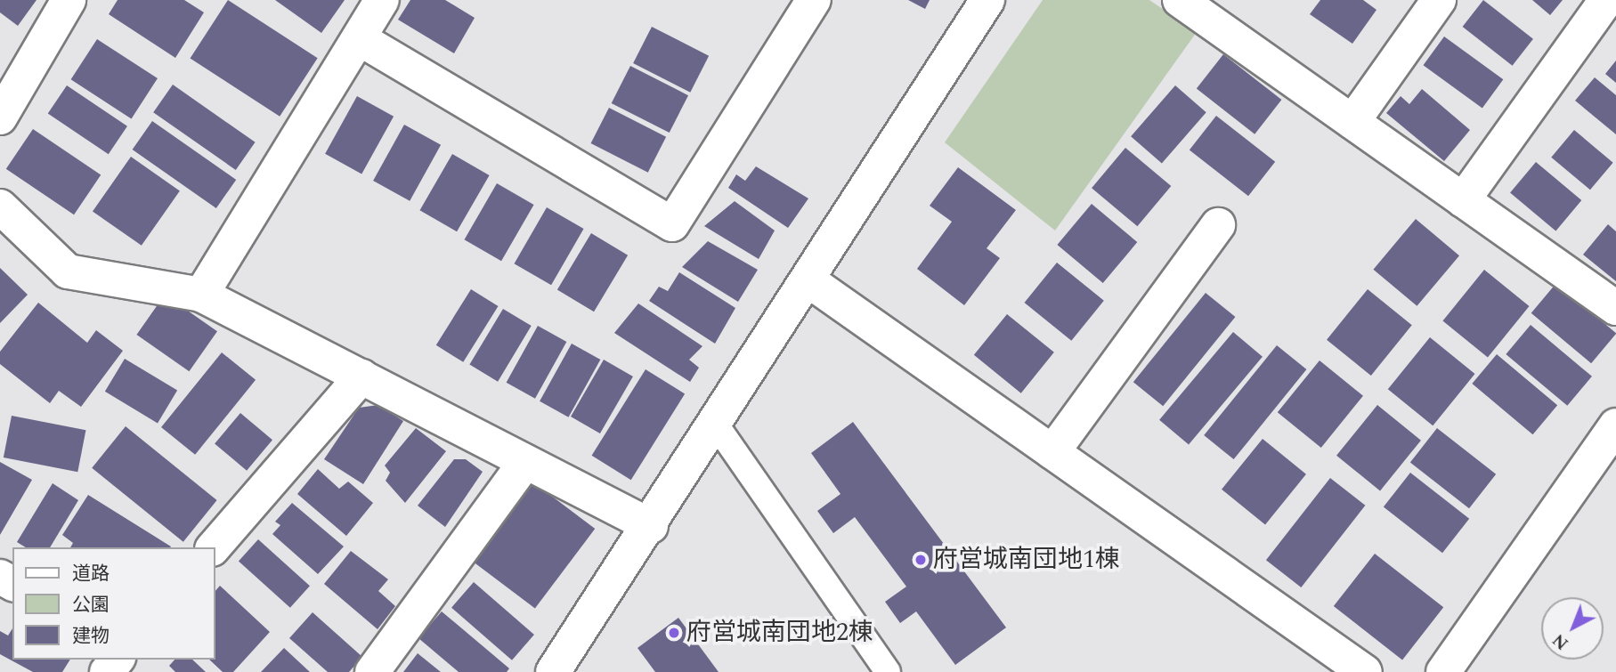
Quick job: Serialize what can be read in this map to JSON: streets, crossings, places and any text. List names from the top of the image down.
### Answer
{
  "places": ["府営城南団地1棟", "府営城南団地2棟"],
  "legend": ["道路", "公園", "建物"],
  "north": "bottom left"
}
